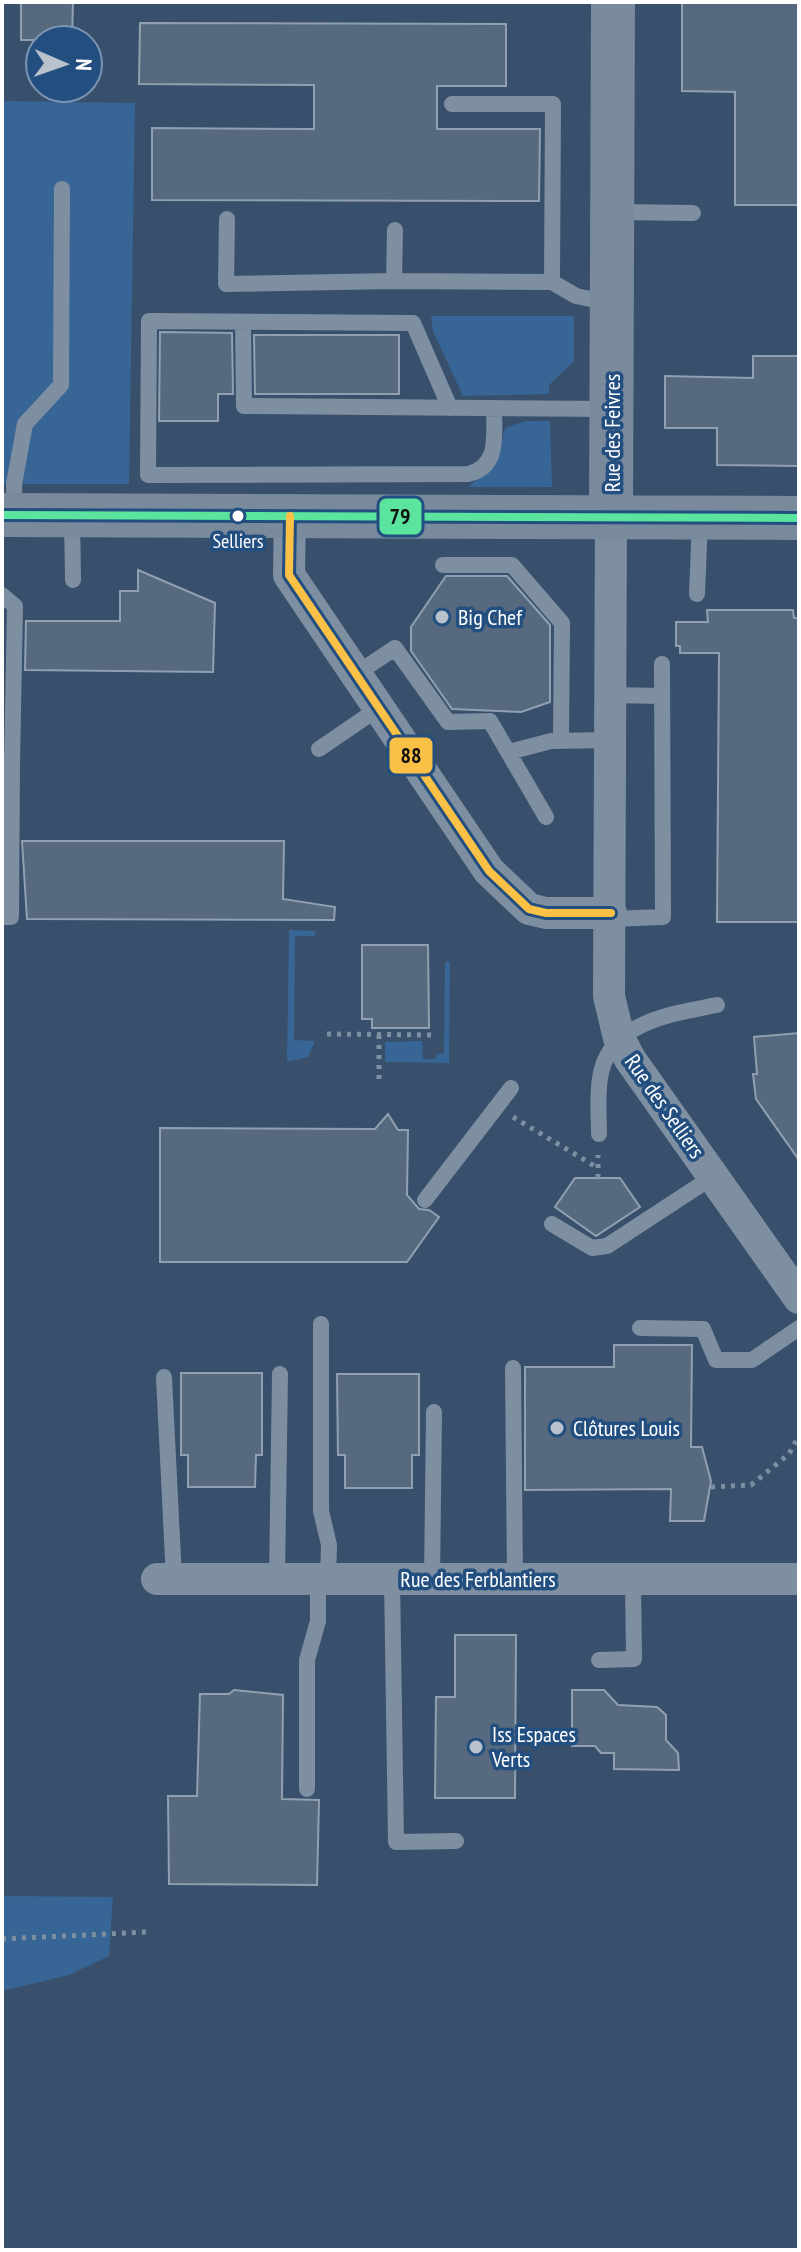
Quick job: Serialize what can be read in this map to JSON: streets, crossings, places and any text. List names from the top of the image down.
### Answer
{
  "streets": {
    "street": ["Rue des Feivres", "Rue des Selliers", "Rue des Ferblantiers"]
  },
  "crossings": [
    ["Rue des Feivres", "Rue des Selliers"]
  ],
  "places": [
    "Selliers",
    "Big Chef",
    "Clôtures Louis",
    "Iss Espaces Verts"
  ],
  "lines": ["transit line 79", "transit line 88"],
  "north": "right"
}
